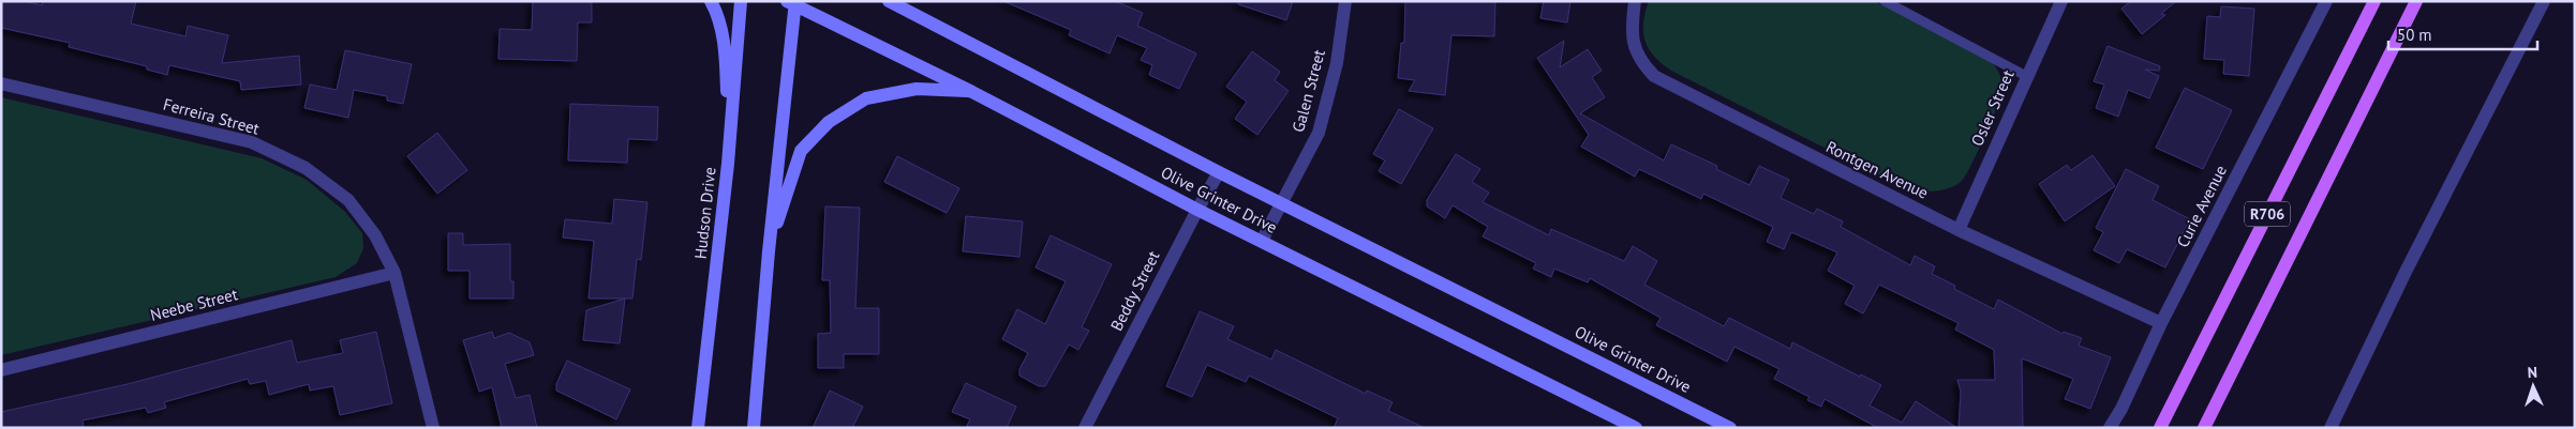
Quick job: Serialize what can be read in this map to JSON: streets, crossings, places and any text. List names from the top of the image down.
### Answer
{
  "streets": {
    "main road": ["R706"],
    "street": [
      "Galen Street",
      "Osler Street",
      "Ferreira Street",
      "Rontgen Avenue",
      "Olive Grinter Drive",
      "Curie Avenue",
      "Hudson Drive",
      "Beddy Street",
      "Neebe Street"
    ]
  },
  "crossings": [
    ["Galen Street", "Olive Grinter Drive"],
    ["Osler Street", "Rontgen Avenue"],
    ["Ferreira Street", "Neebe Street"],
    ["Rontgen Avenue", "Curie Avenue"],
    ["Olive Grinter Drive", "Beddy Street"]
  ],
  "scale_bar": "50 m",
  "north": "top"
}
